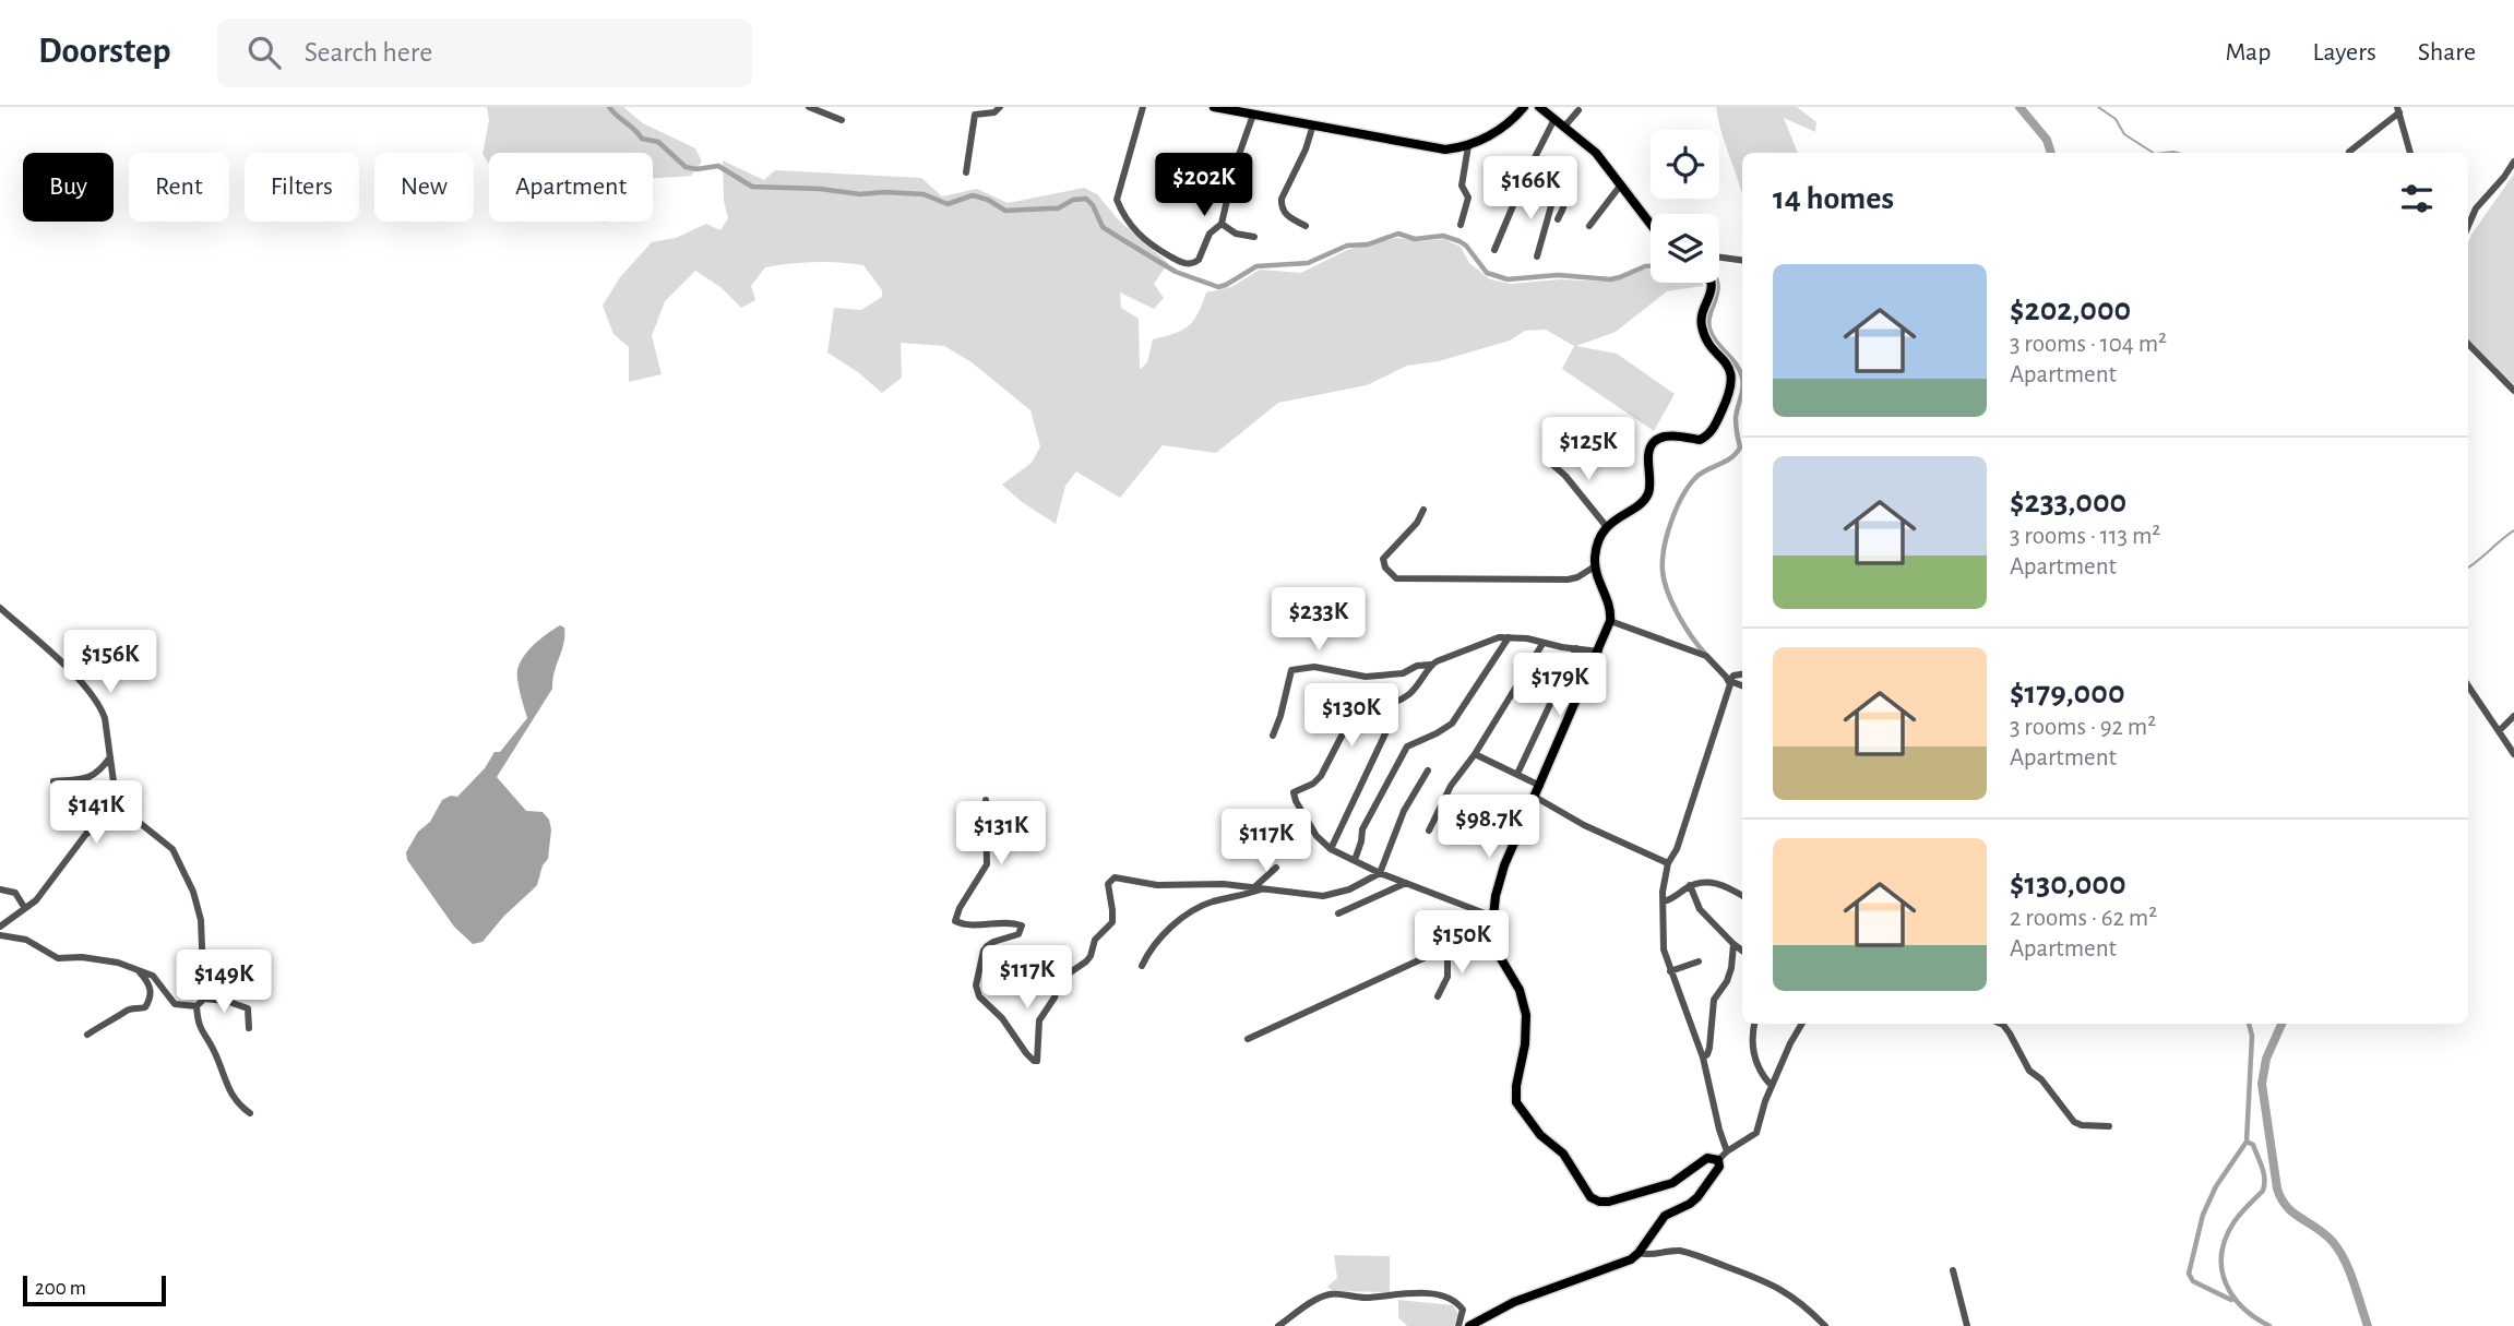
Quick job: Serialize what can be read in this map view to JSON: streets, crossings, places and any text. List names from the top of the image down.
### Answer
{
  "scale_bar": "200 m",
  "page": {
    "header": "Doorstep",
    "search": "Search here",
    "nav": ["Map", "Layers", "Share"],
    "price": [
      "$202K",
      "$166K",
      "$125K",
      "$233K",
      "$156K",
      "$179K",
      "$130K",
      "$141K",
      "$98.7K",
      "$131K",
      "$117K",
      "$150K",
      "$117K",
      "$149K"
    ],
    "chip": [
      "Buy",
      "Rent",
      "Filters",
      "New",
      "Apartment"
    ],
    "heading": "14 homes",
    "list": [
      {
        "name": "$202,000",
        "note": "3 rooms · 104 m² · Apartment"
      },
      {
        "name": "$233,000",
        "note": "3 rooms · 113 m² · Apartment"
      },
      {
        "name": "$179,000",
        "note": "3 rooms · 92 m² · Apartment"
      },
      {
        "name": "$130,000",
        "note": "2 rooms · 62 m² · Apartment"
      }
    ],
    "scale": "200 m"
  }
}
